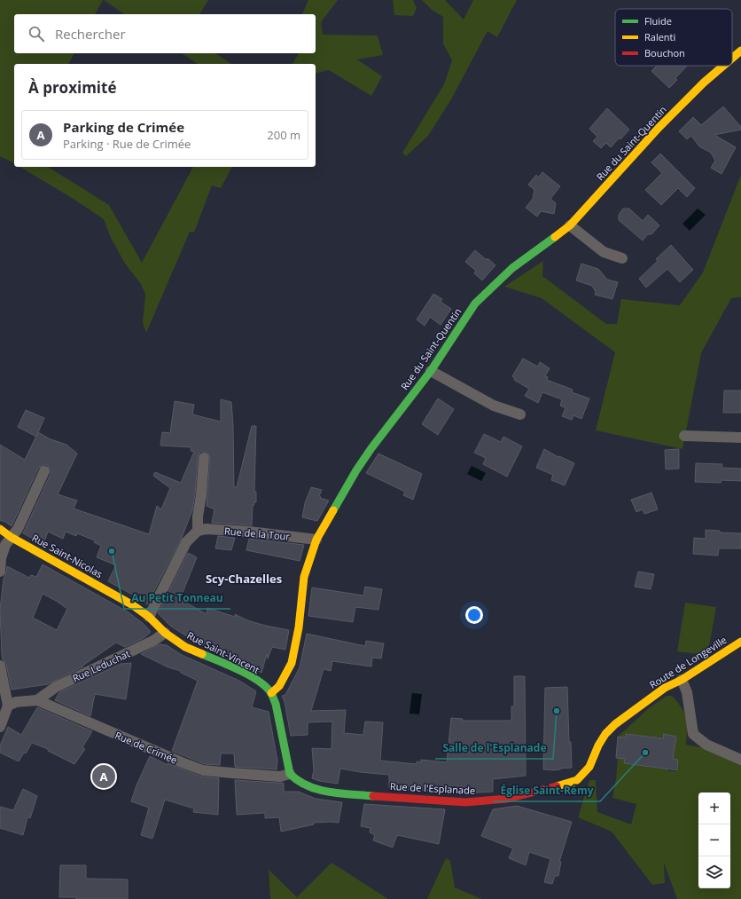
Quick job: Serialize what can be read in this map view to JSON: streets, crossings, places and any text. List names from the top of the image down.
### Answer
{
  "streets": {
    "street": [
      "Rue du Saint-Quentin",
      "Rue de la Tour",
      "Rue Saint-Nicolas",
      "Rue Saint-Vincent",
      "Route de Longeville",
      "Rue Leduchat",
      "Rue de Crimée",
      "Rue de l'Esplanade"
    ]
  },
  "crossings": [
    ["Rue du Saint-Quentin", "Rue de la Tour"],
    ["Rue du Saint-Quentin", "Rue Saint-Vincent"],
    ["Rue Saint-Nicolas", "Rue Saint-Vincent"],
    ["Rue Saint-Vincent", "Rue Leduchat"],
    ["Route de Longeville", "Rue de l'Esplanade"],
    ["Rue Leduchat", "Rue de Crimée"],
    ["Rue de Crimée", "Rue de l'Esplanade"]
  ],
  "districts": ["Scy-Chazelles"],
  "places": ["Au Petit Tonneau", "Salle de l'Esplanade", "Église Saint-Rémy"],
  "legend": ["Fluide", "Ralenti", "Bouchon"],
  "page": {
    "search": "Rechercher",
    "heading": "À proximité",
    "list": [
      {
        "mark": "A",
        "name": "Parking de Crimée",
        "note": "Parking · Rue de Crimée",
        "value": "200 m"
      }
    ],
    "pins": "A",
    "map_buttons": ["+", "−"]
  }
}
